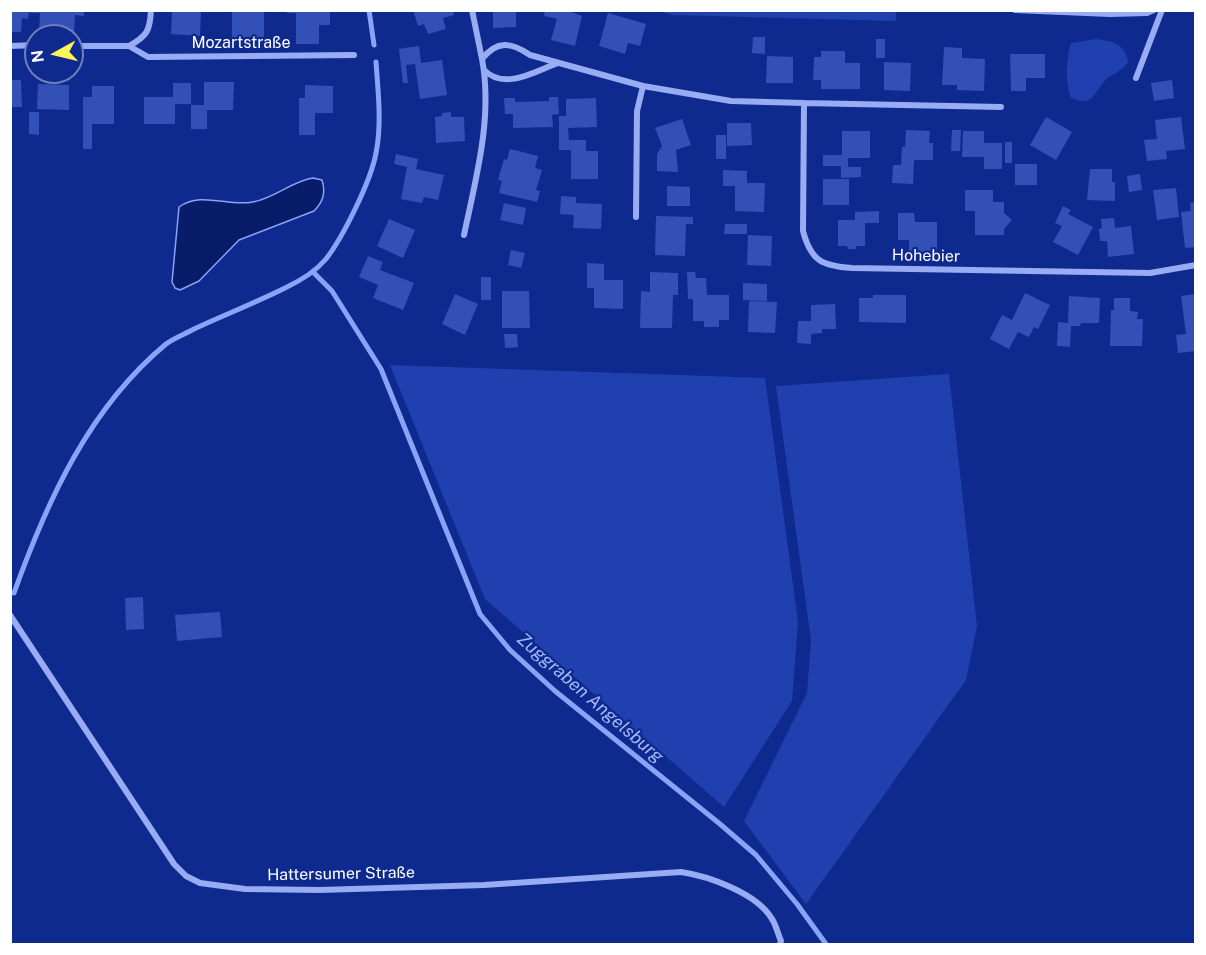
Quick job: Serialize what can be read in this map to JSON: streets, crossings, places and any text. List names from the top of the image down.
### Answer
{
  "streets": {
    "street": ["Mozartstraße", "Hohebier", "Hattersumer Straße"]
  },
  "water": ["Zuggraben Angelsburg"],
  "north": "left"
}
